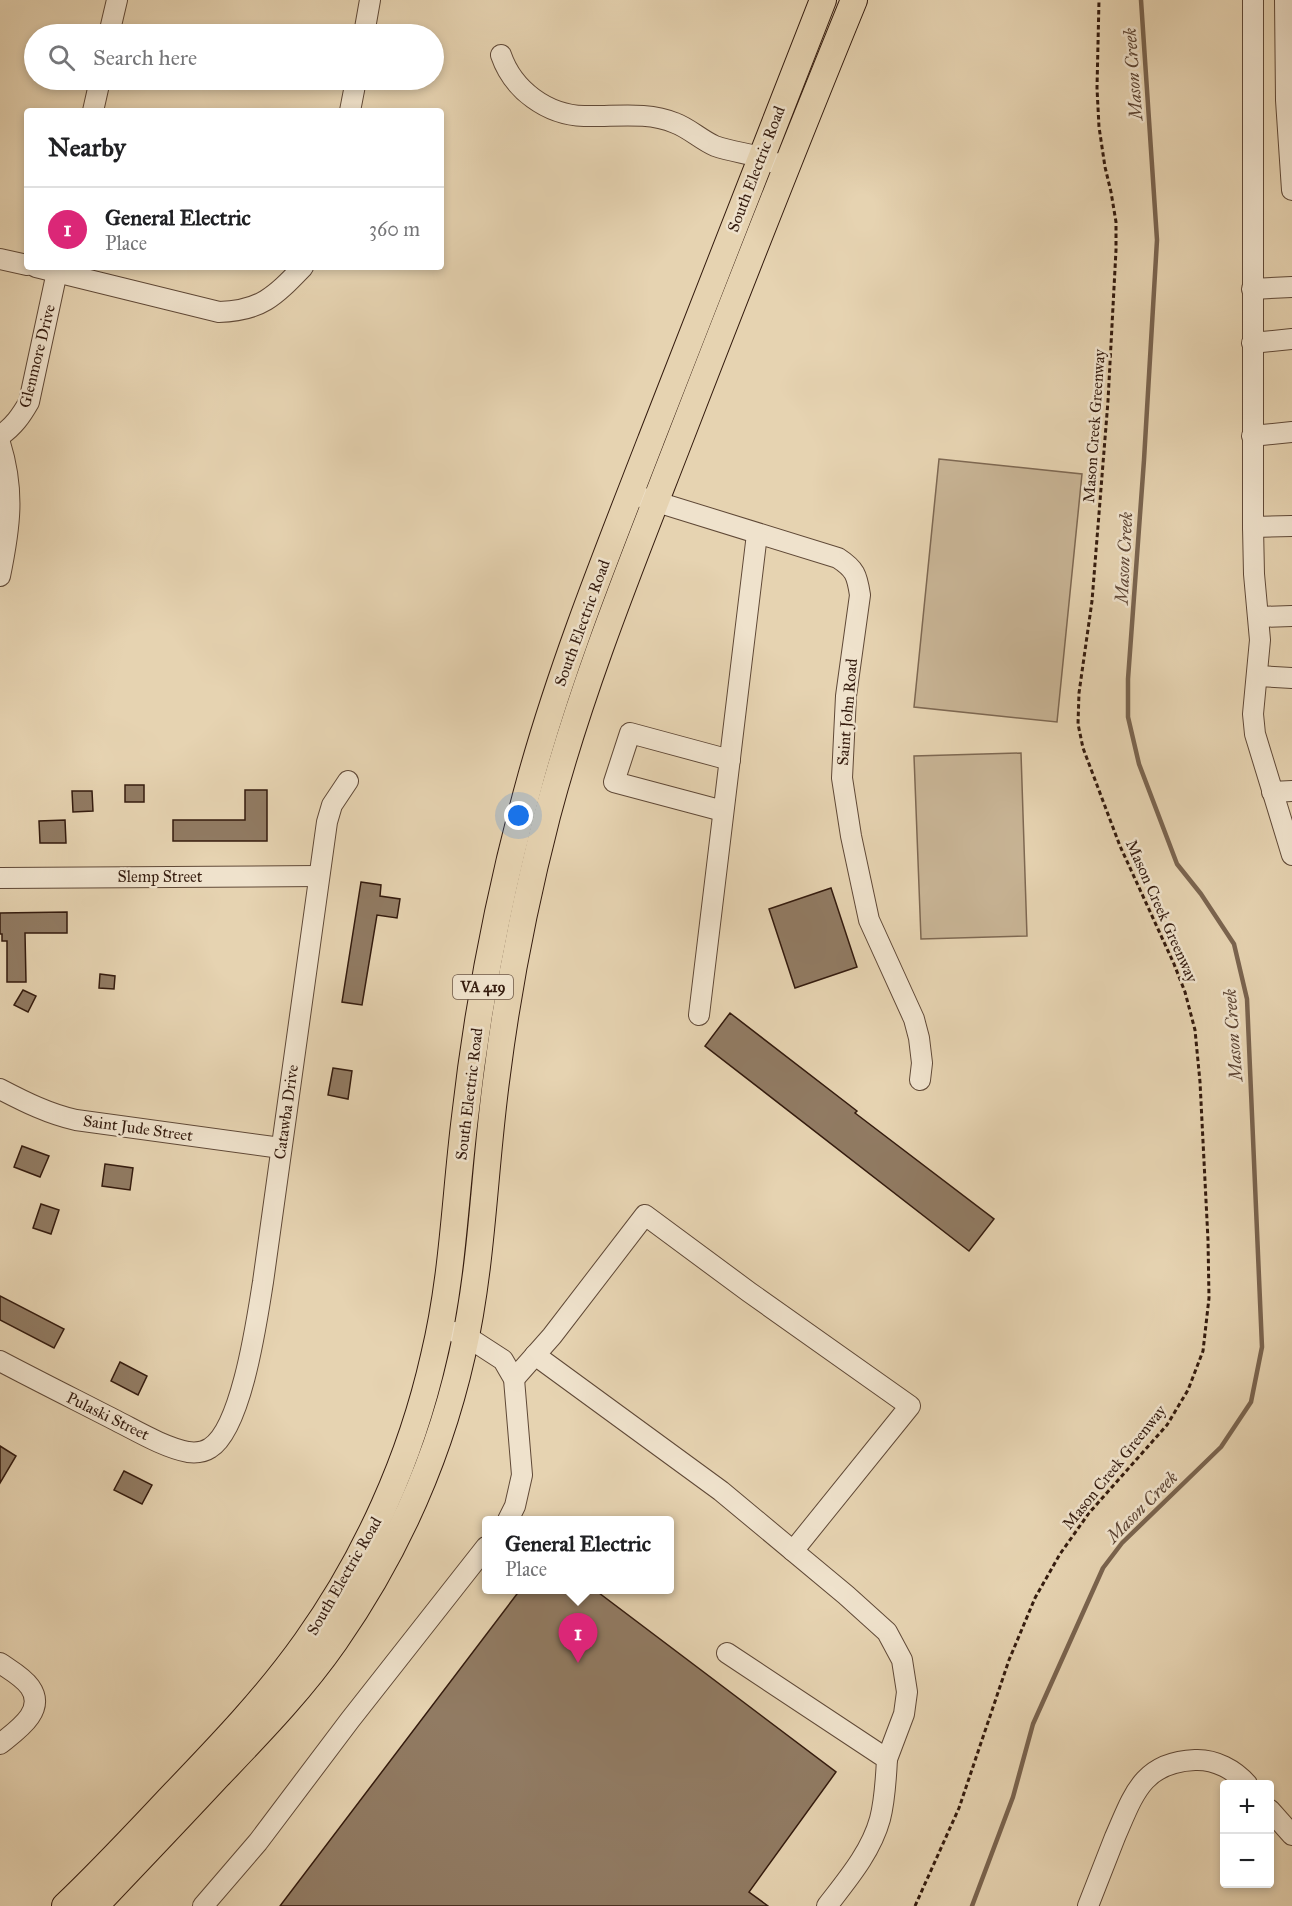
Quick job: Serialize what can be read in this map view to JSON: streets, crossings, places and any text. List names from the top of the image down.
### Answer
{
  "streets": {
    "main road": ["South Electric Road", "VA 419"],
    "street": [
      "Glenmore Drive",
      "Saint John Road",
      "Slemp Street",
      "Catawba Drive",
      "Saint Jude Street",
      "Pulaski Street"
    ],
    "path": ["Mason Creek Greenway"]
  },
  "crossings": [
    ["South Electric Road", "Saint John Road"],
    ["Slemp Street", "Catawba Drive"],
    ["Catawba Drive", "Saint Jude Street"],
    ["Catawba Drive", "Pulaski Street"]
  ],
  "water": ["Mason Creek"],
  "page": {
    "search": "Search here",
    "heading": "Nearby",
    "list": [
      {
        "mark": "1",
        "name": "General Electric",
        "note": "Place",
        "value": "360 m"
      }
    ],
    "popup": ["General Electric", "Place"],
    "pins": "1",
    "map_buttons": ["+", "−"]
  }
}
